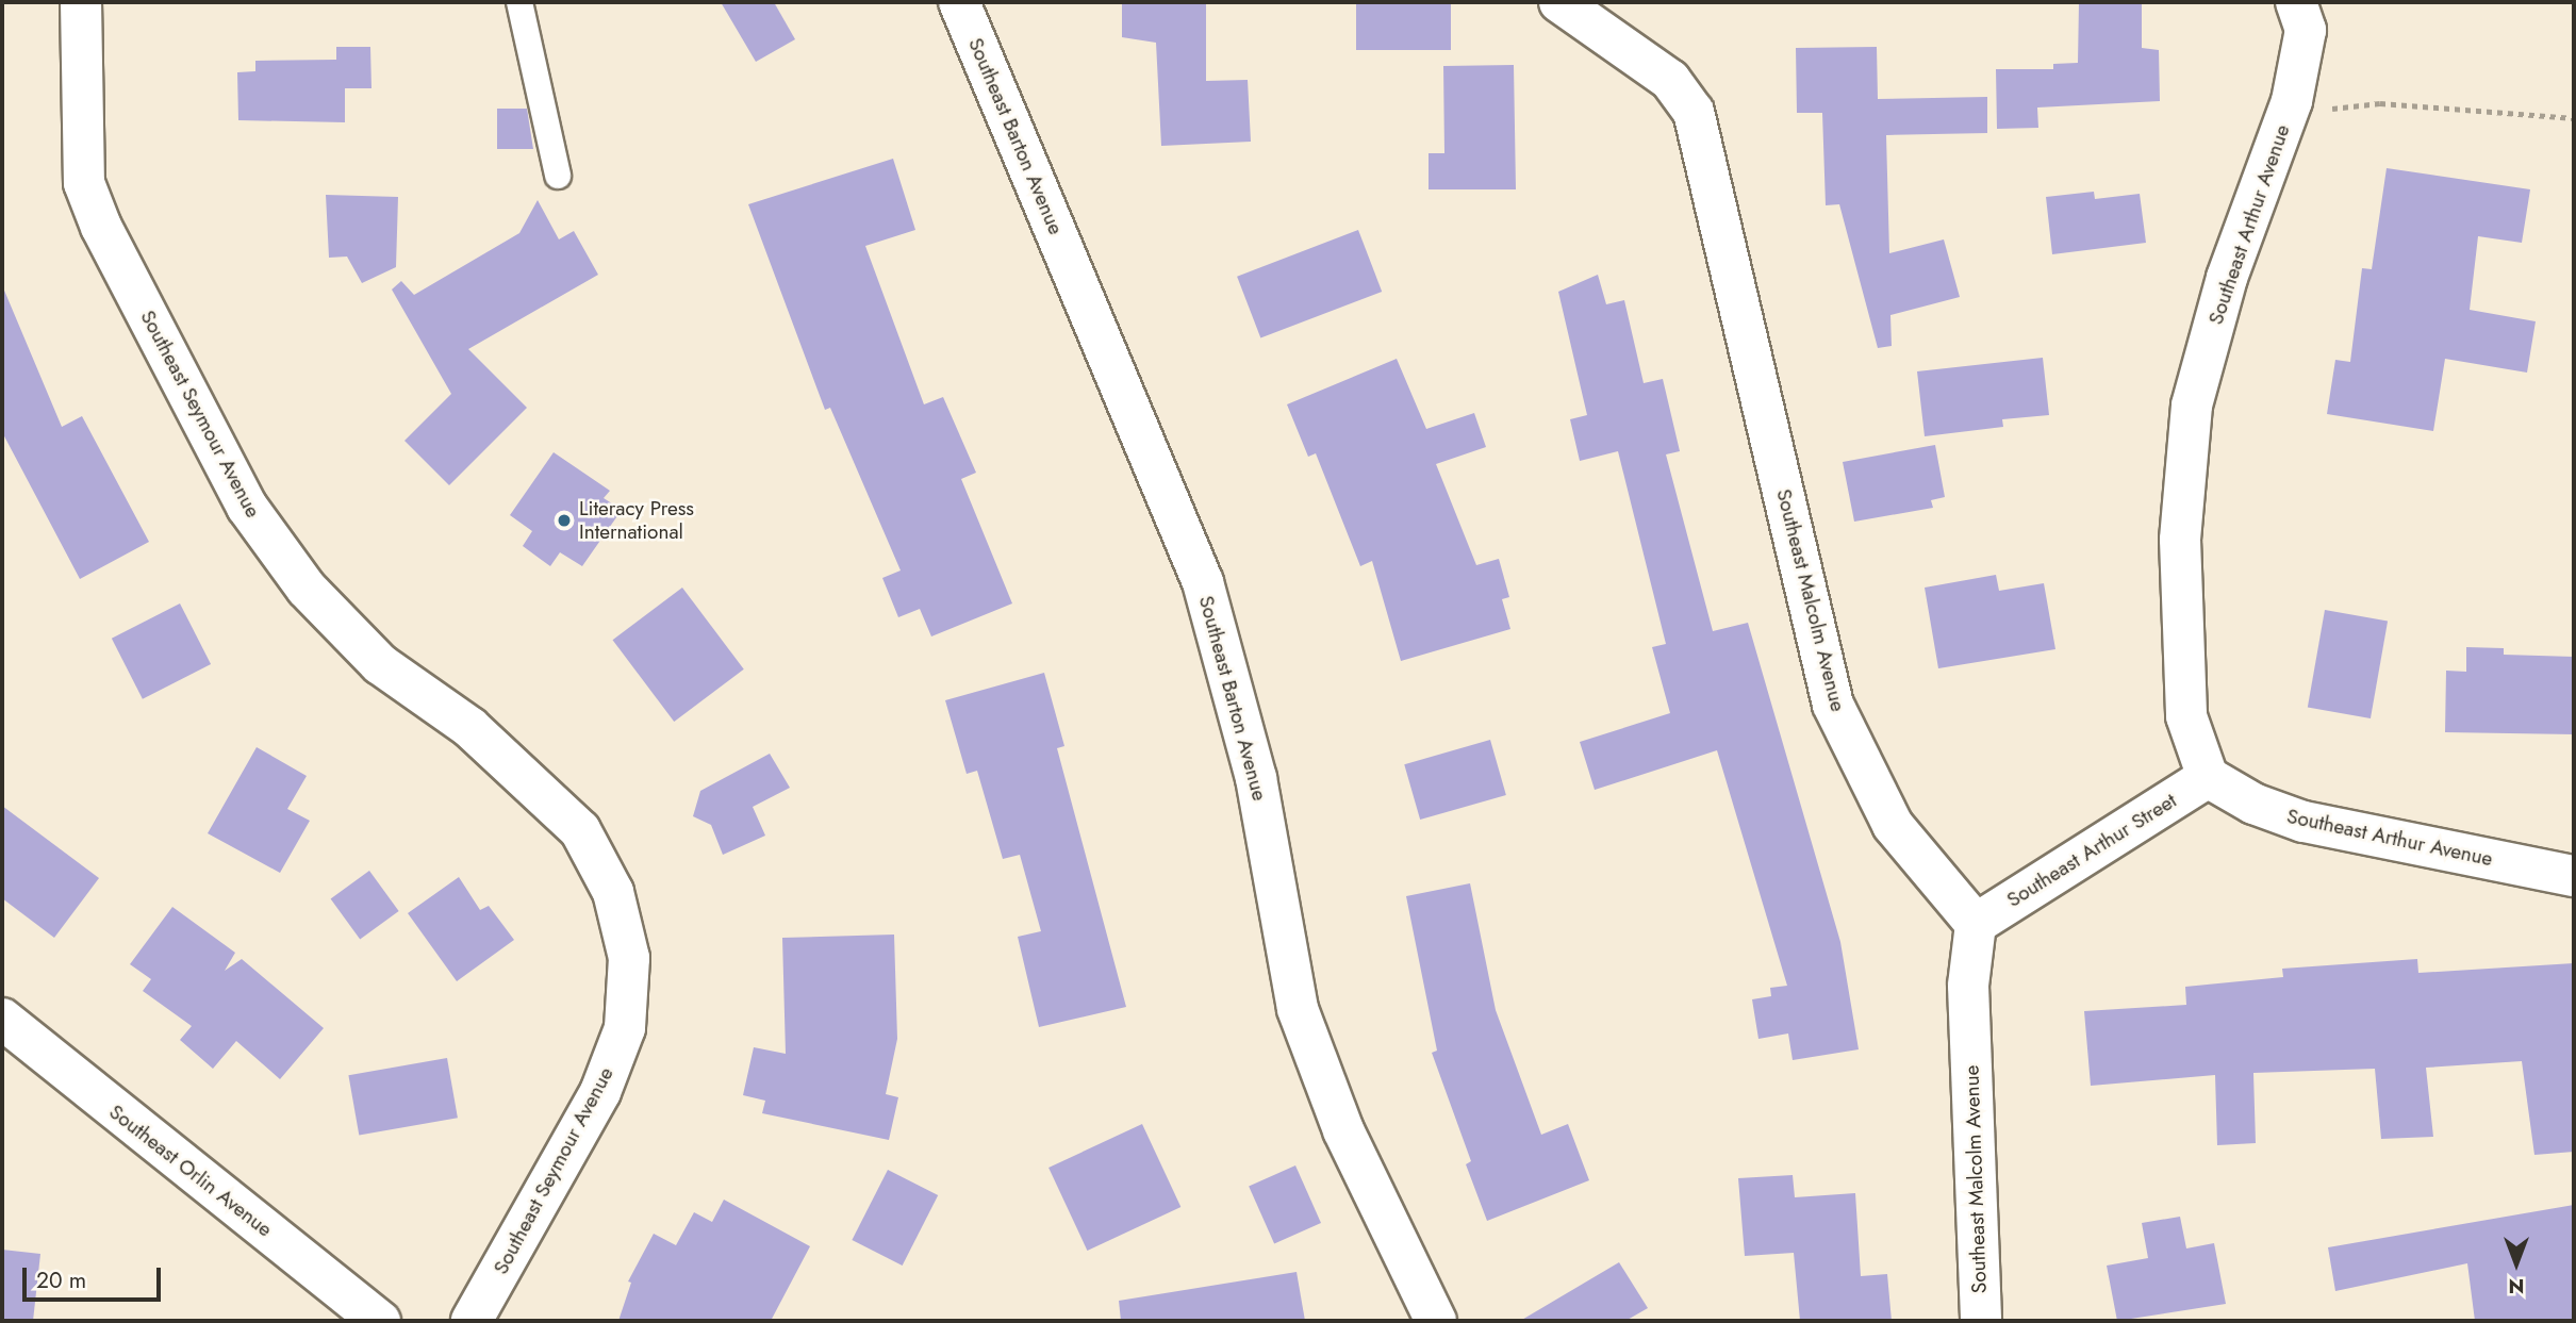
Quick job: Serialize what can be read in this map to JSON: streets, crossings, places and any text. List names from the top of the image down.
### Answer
{
  "streets": {
    "street": [
      "Southeast Barton Avenue",
      "Southeast Arthur Avenue",
      "Southeast Seymour Avenue",
      "Southeast Malcolm Avenue",
      "Southeast Arthur Street",
      "Southeast Orlin Avenue"
    ]
  },
  "crossings": [
    ["Southeast Arthur Avenue", "Southeast Arthur Street"],
    ["Southeast Malcolm Avenue", "Southeast Arthur Street"]
  ],
  "places": ["Literacy Press International"],
  "scale_bar": "20 m",
  "north": "bottom"
}
